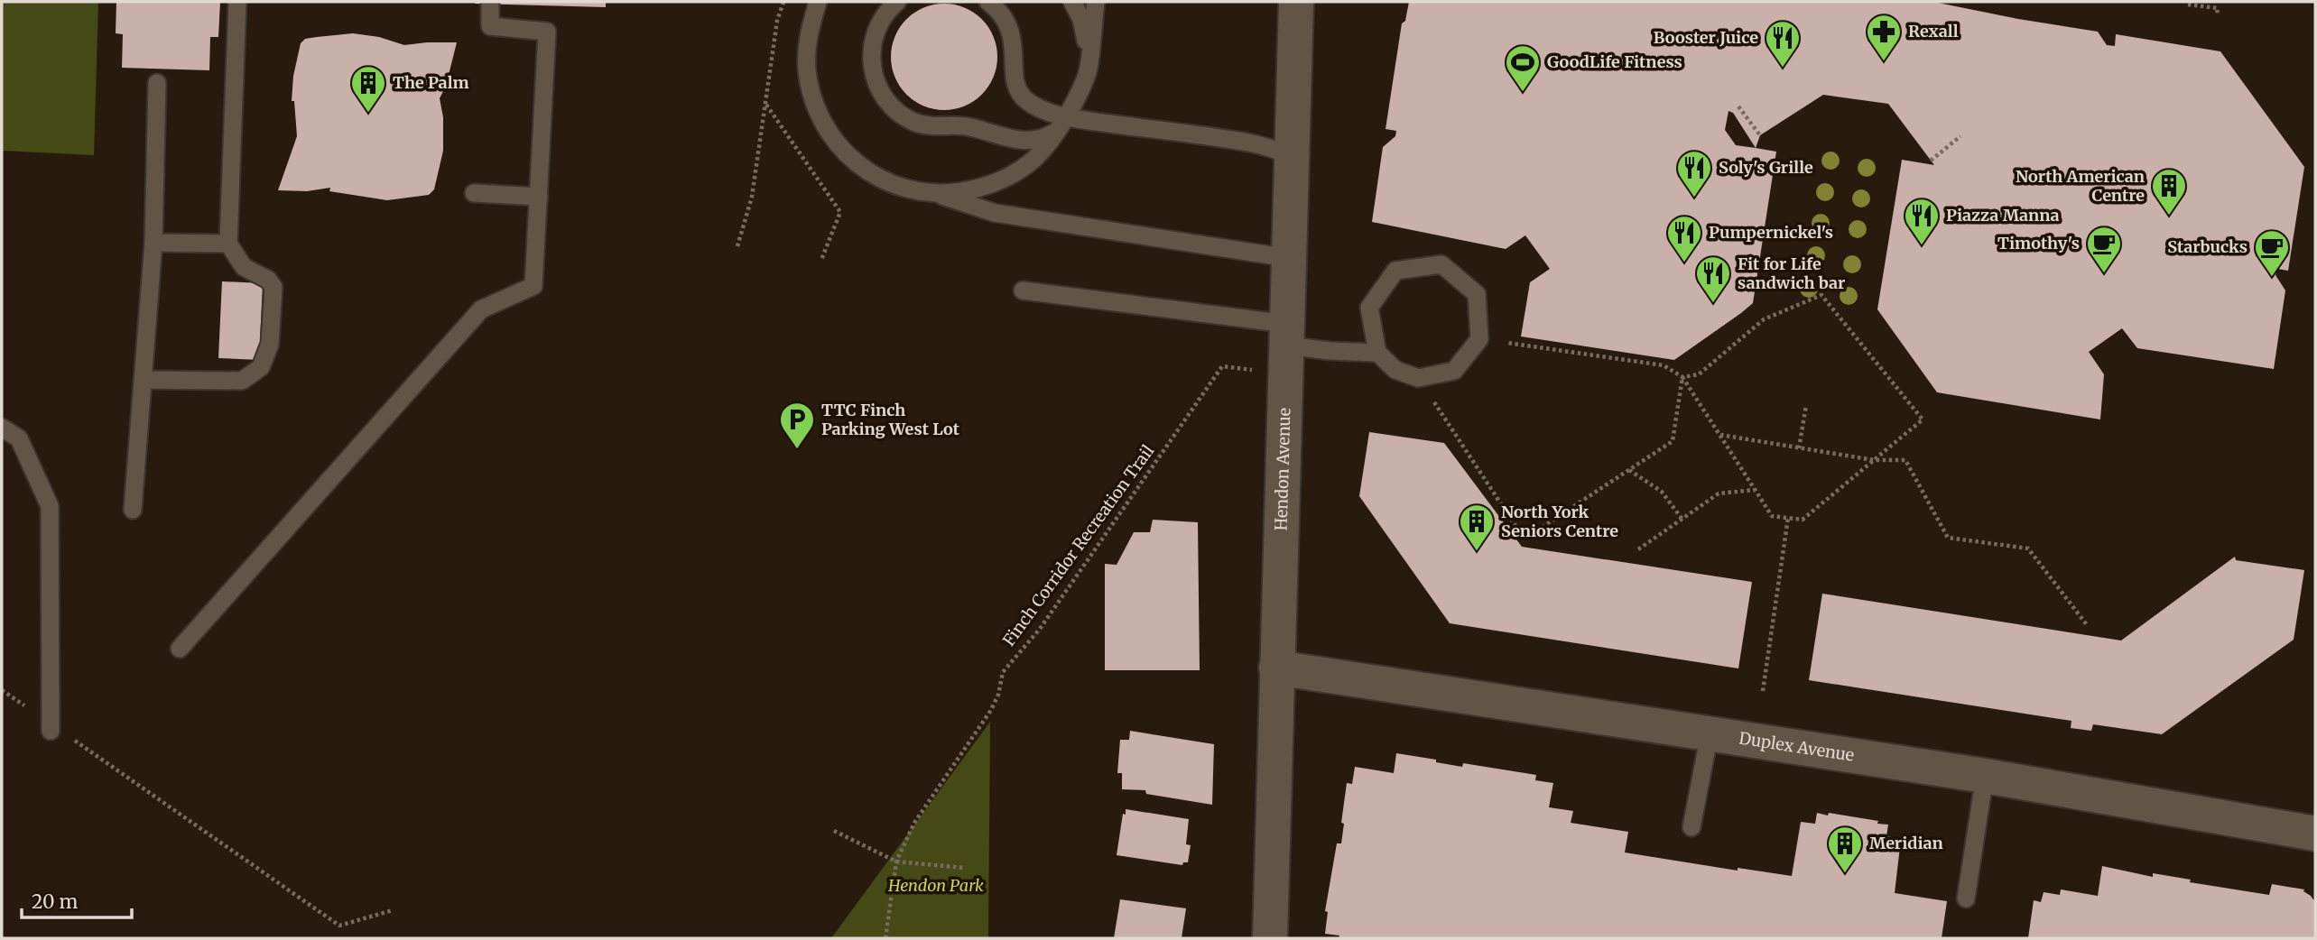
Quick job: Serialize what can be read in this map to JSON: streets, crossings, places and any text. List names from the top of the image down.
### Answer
{
  "streets": {
    "street": ["Hendon Avenue", "Duplex Avenue"],
    "path": ["Finch Corridor Recreation Trail"]
  },
  "crossings": [
    ["Hendon Avenue", "Finch Corridor Recreation Trail"],
    ["Hendon Avenue", "Duplex Avenue"]
  ],
  "parks": ["Hendon Park"],
  "places": {
    "pharmacy": ["Rexall"],
    "restaurant": [
      "Booster Juice",
      "Soly's Grille",
      "Piazza Manna",
      "Pumpernickel's",
      "Fit for Life sandwich bar"
    ],
    "sports": ["GoodLife Fitness"],
    "building": [
      "The Palm",
      "North American Centre",
      "North York Seniors Centre",
      "Meridian"
    ],
    "cafe": ["Timothy's", "Starbucks"],
    "parking": ["TTC Finch Parking West Lot"]
  },
  "scale_bar": "20 m"
}
